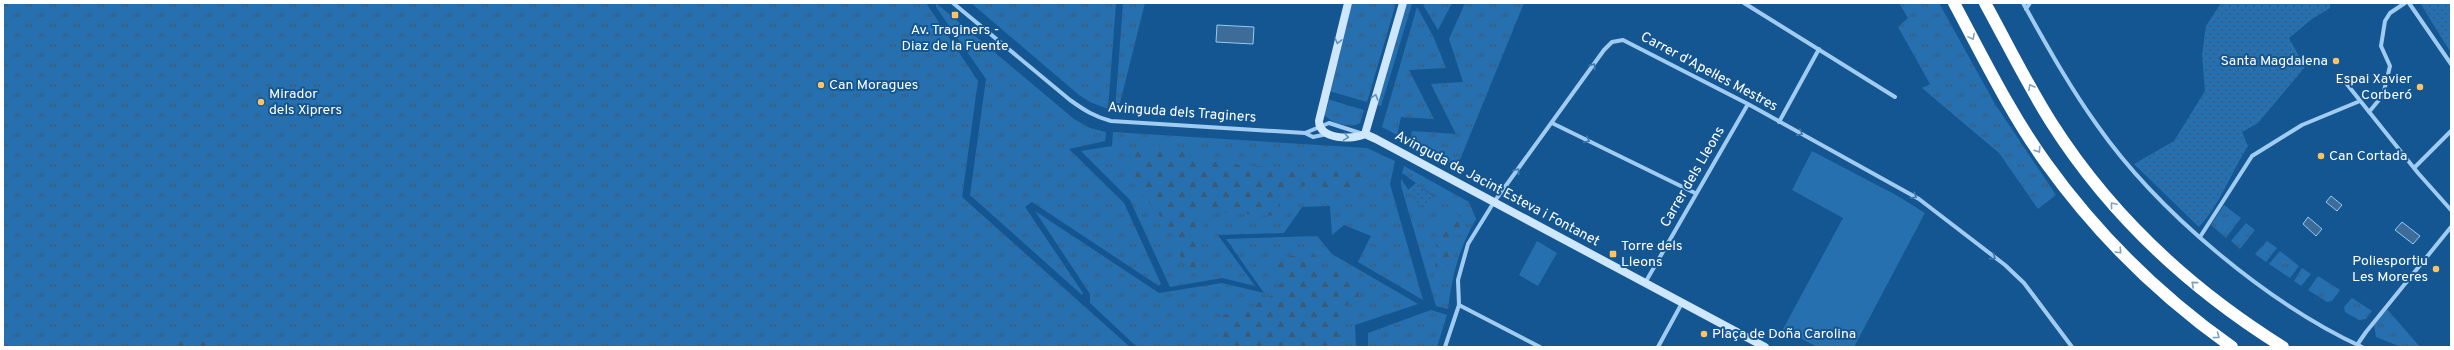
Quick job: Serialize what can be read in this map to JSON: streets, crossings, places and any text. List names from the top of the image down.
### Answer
{
  "streets": {
    "street": [
      "Carrer d'Apel·les Mestres",
      "Avinguda dels Traginers",
      "Carrer dels Lleons",
      "Avinguda de Jacint Esteva i Fontanet"
    ]
  },
  "crossings": [
    ["Carrer d'Apel·les Mestres", "Carrer dels Lleons"],
    ["Carrer d'Apel·les Mestres", "Avinguda de Jacint Esteva i Fontanet"],
    ["Avinguda dels Traginers", "Avinguda de Jacint Esteva i Fontanet"],
    ["Carrer dels Lleons", "Avinguda de Jacint Esteva i Fontanet"]
  ],
  "places": {
    "transit": ["Av. Traginers - Diaz de la Fuente", "Torre dels Lleons"],
    "other": [
      "Santa Magdalena",
      "Can Moragues",
      "Espai Xavier Corberó",
      "Mirador dels Xiprers",
      "Can Cortada",
      "Poliesportiu Les Moreres",
      "Plaça de Doña Carolina"
    ]
  }
}
